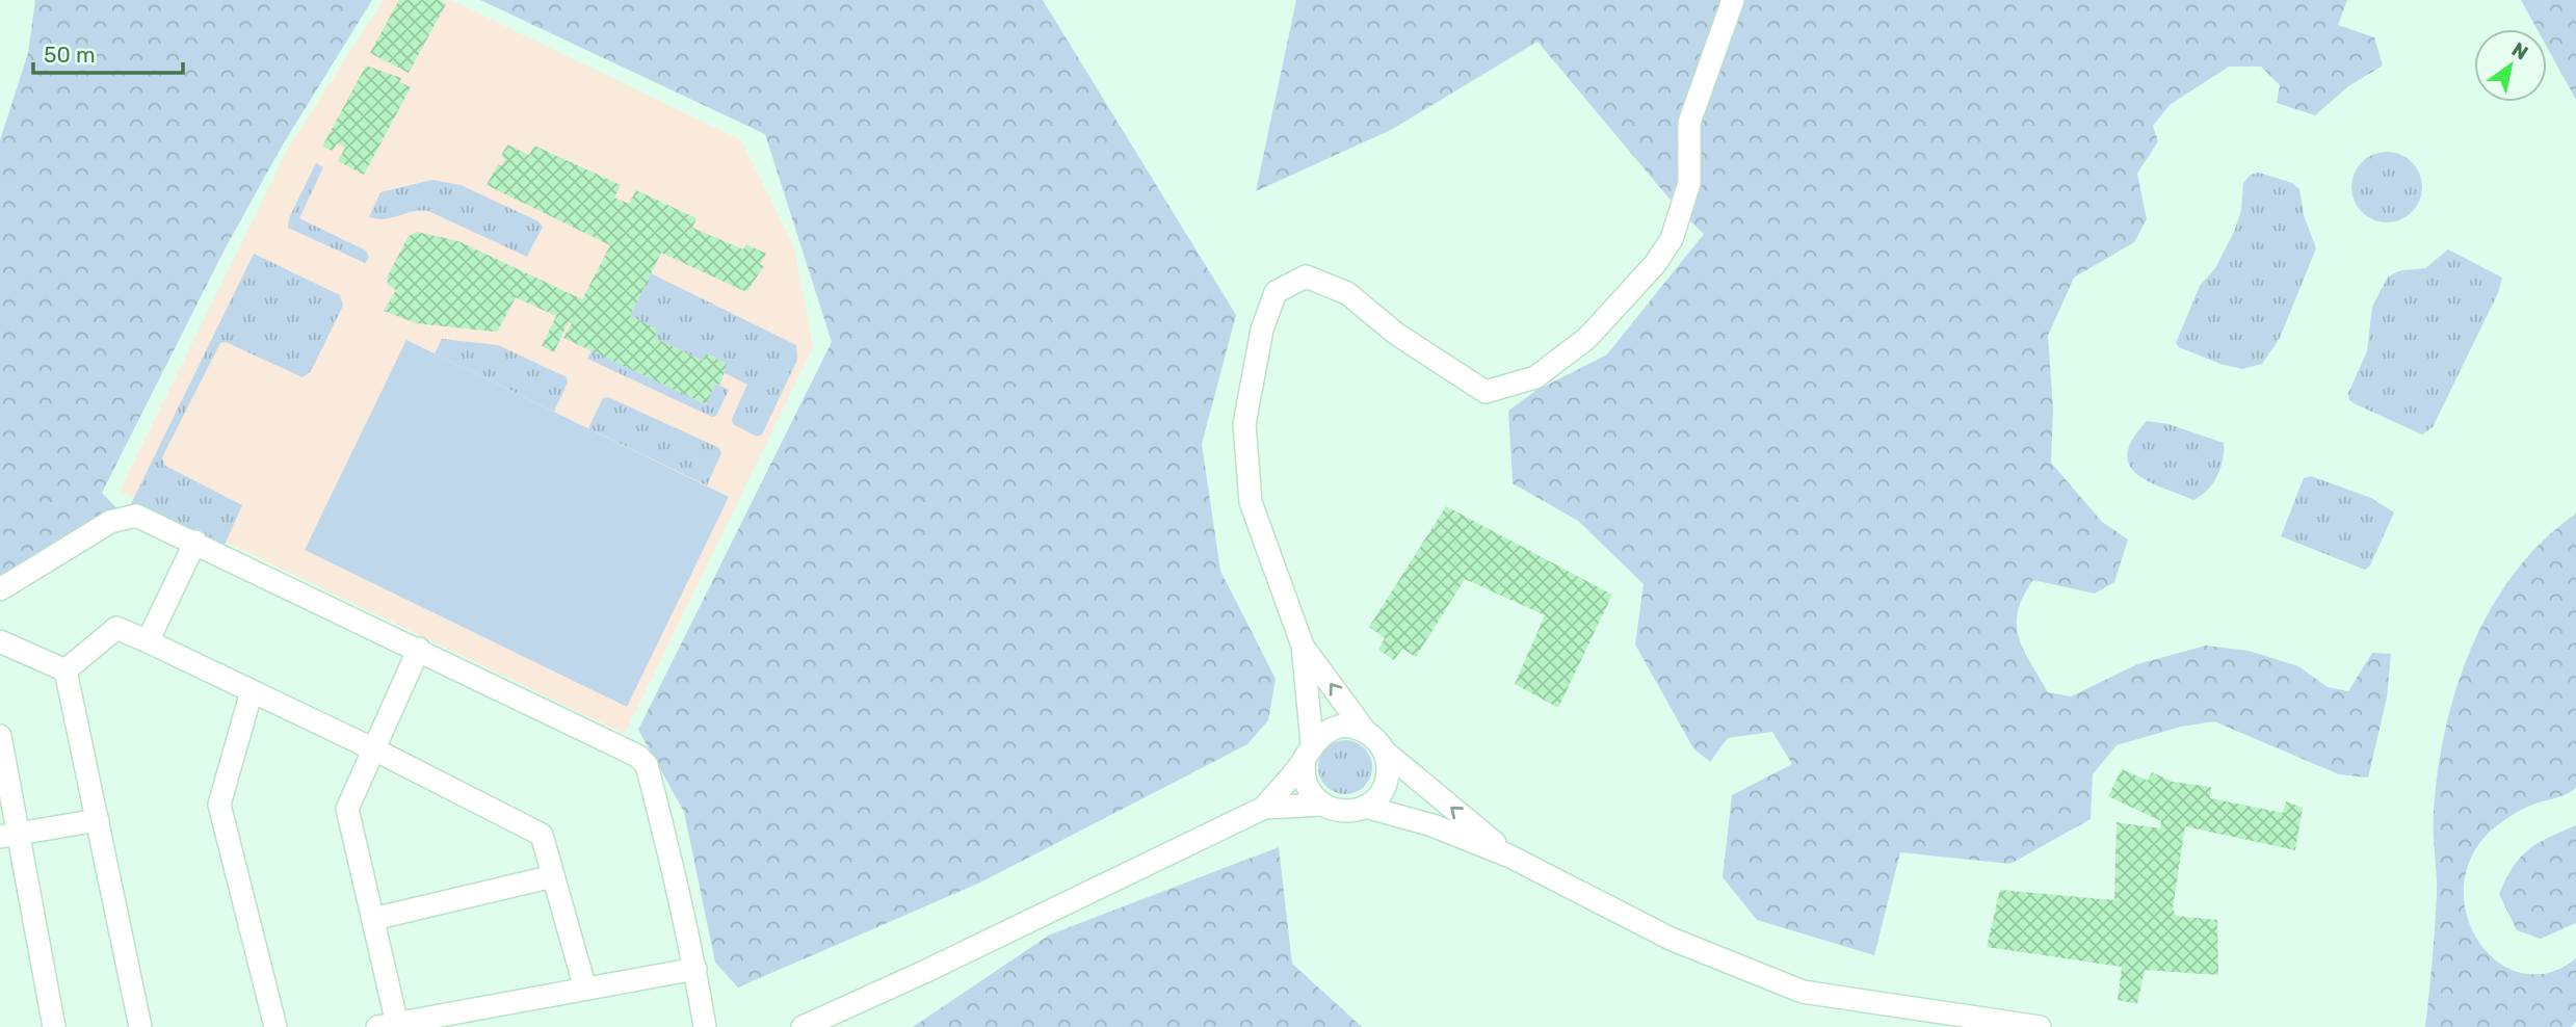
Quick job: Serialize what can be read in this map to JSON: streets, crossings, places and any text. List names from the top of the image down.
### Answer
{
  "scale_bar": "50 m",
  "north": "top right"
}
